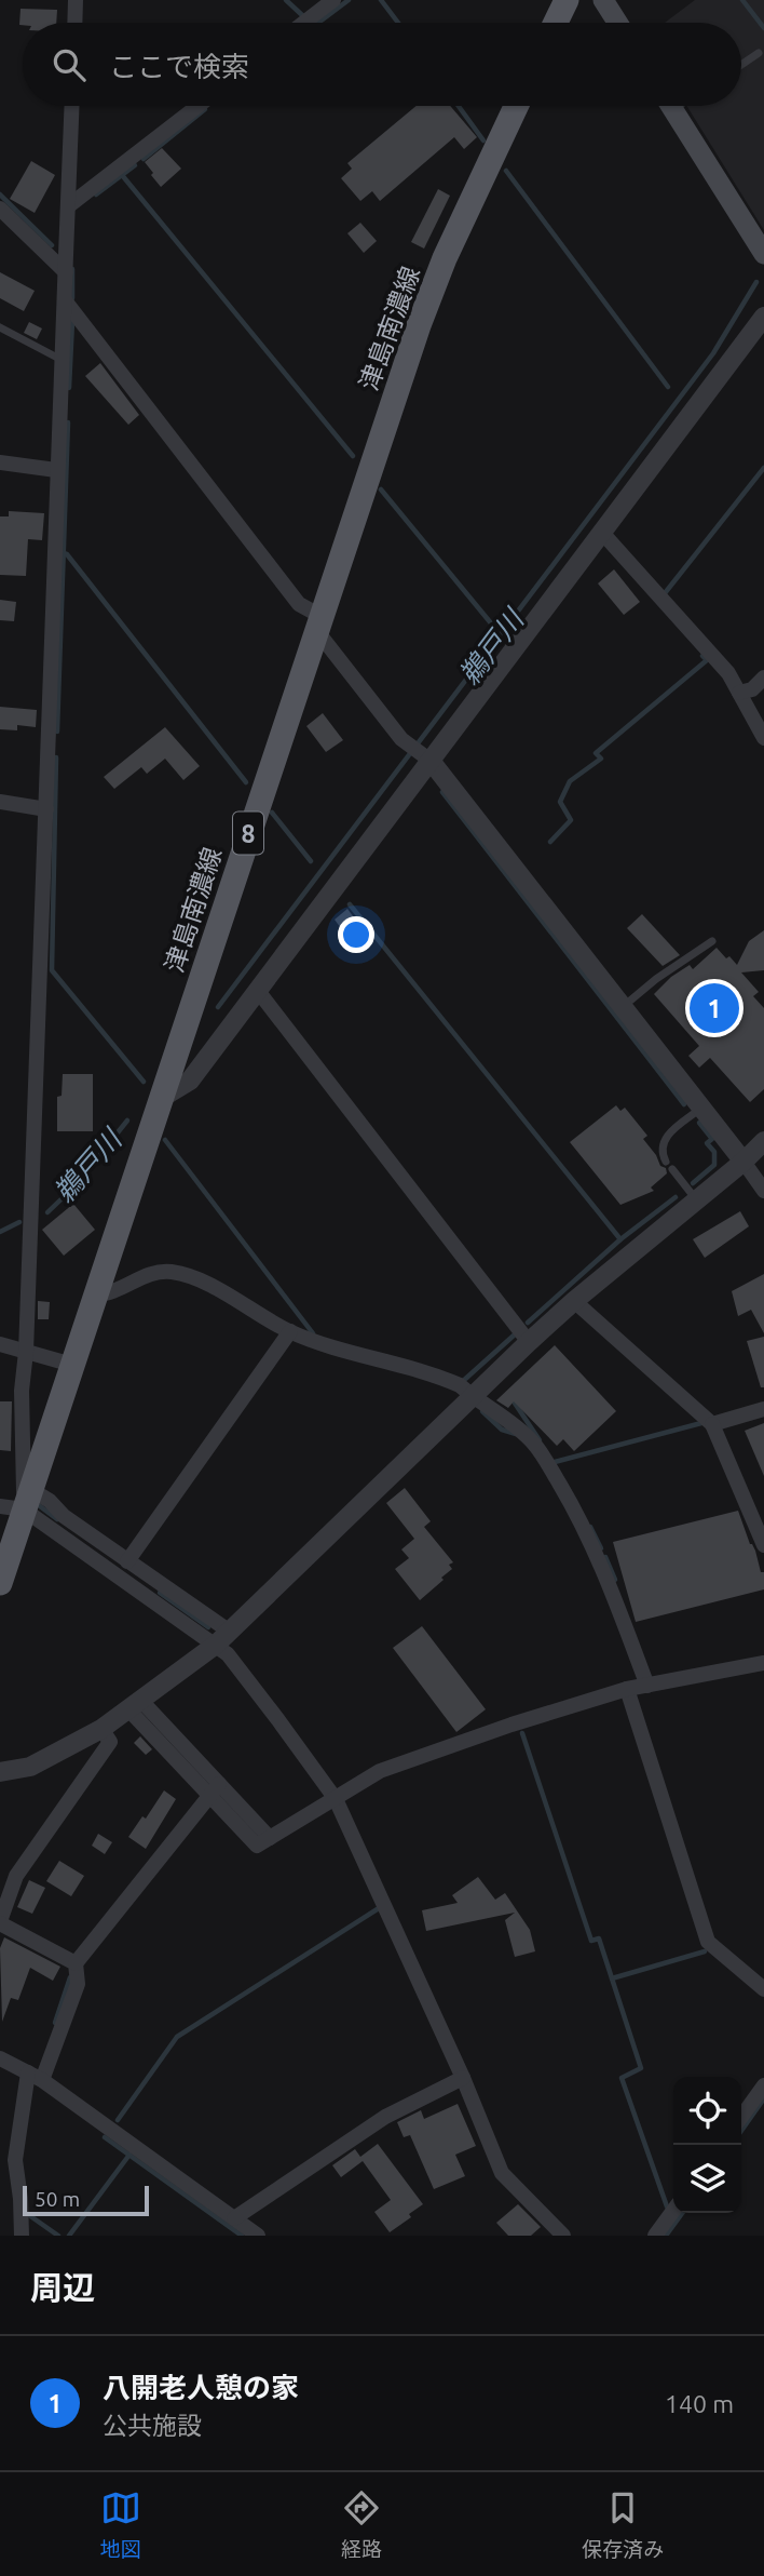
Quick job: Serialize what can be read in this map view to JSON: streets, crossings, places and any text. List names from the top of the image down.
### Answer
{
  "streets": {
    "main road": ["津島南濃線", "8"]
  },
  "water": ["鵜戸川"],
  "scale_bar": "50 m",
  "page": {
    "search": "ここで検索",
    "pins": "1",
    "scale": "50 m",
    "heading": "周辺",
    "list": [
      {
        "mark": "1",
        "name": "八開老人憩の家",
        "note": "公共施設",
        "value": "140 m"
      }
    ],
    "nav": ["地図", "経路", "保存済み"]
  }
}
